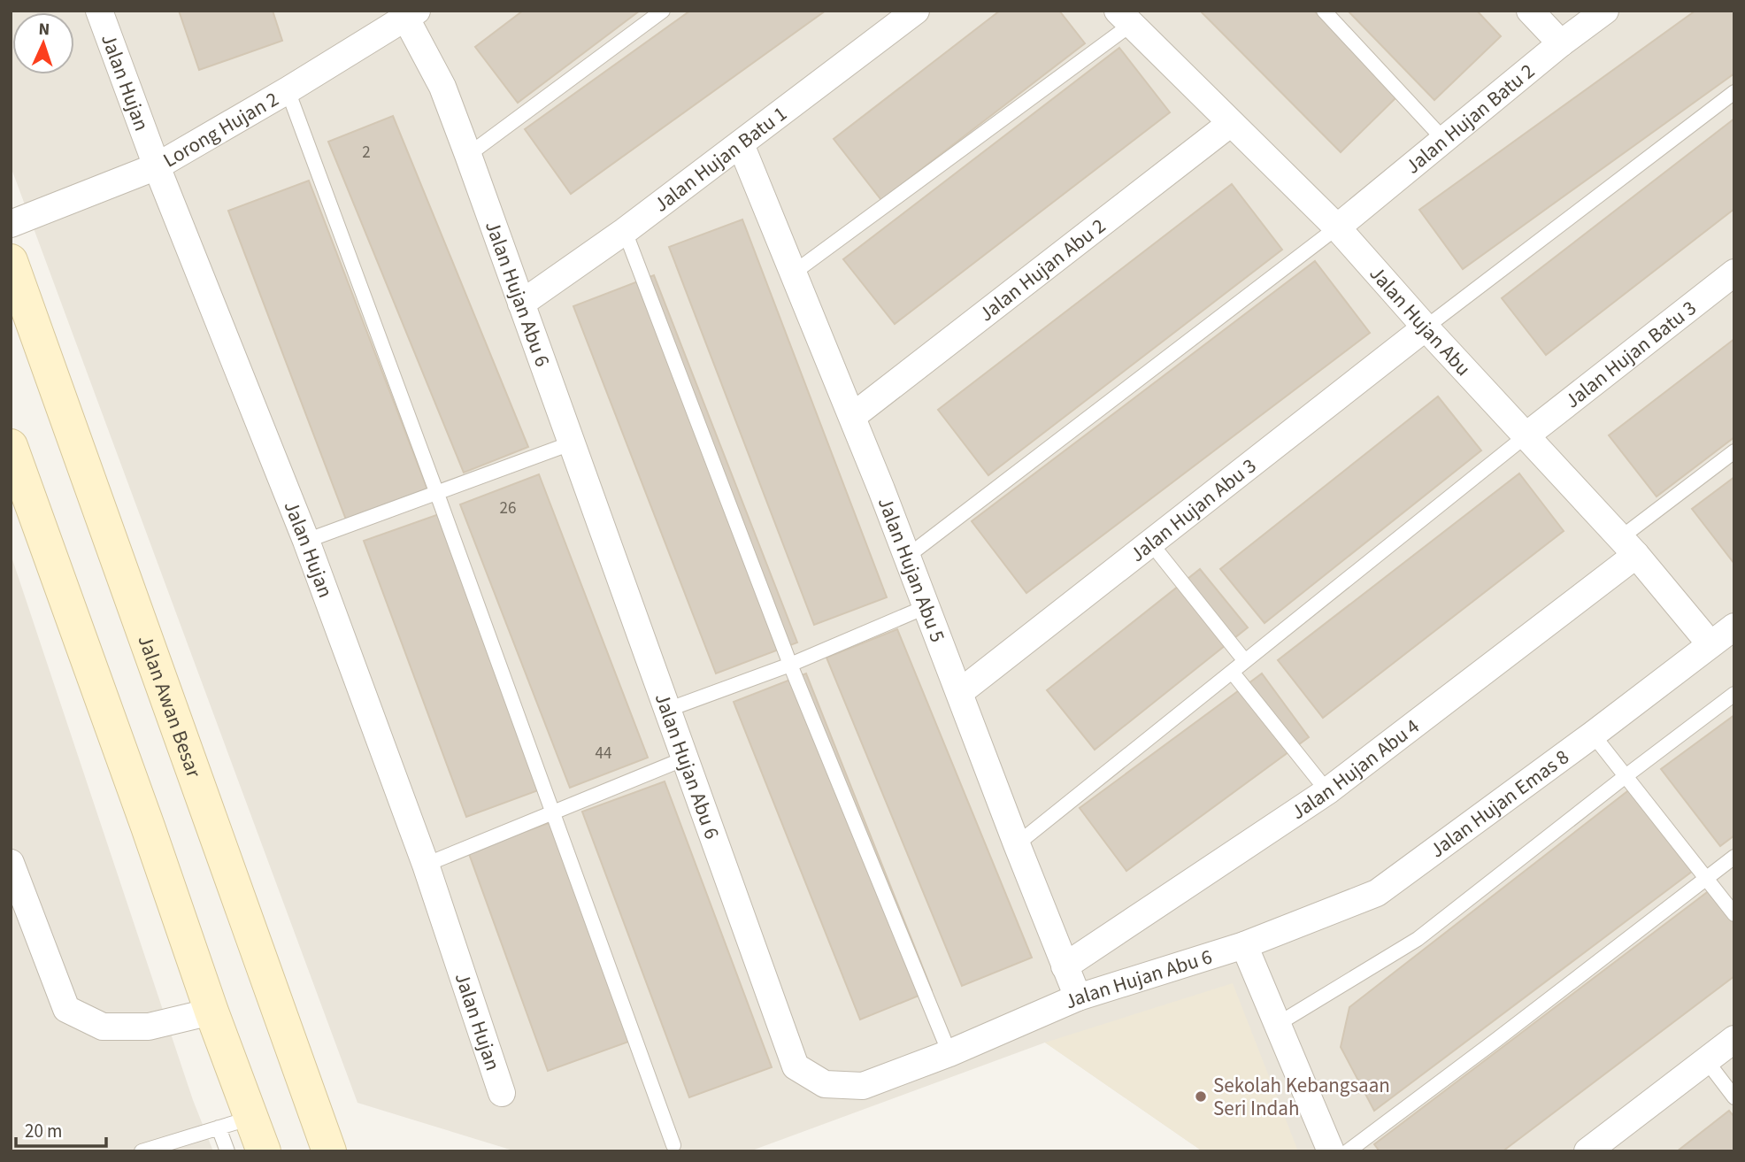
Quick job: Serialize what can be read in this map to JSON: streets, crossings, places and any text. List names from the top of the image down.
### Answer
{
  "streets": {
    "main road": ["Jalan Awan Besar"],
    "street": [
      "Jalan Hujan",
      "Jalan Hujan Batu 2",
      "Lorong Hujan 2",
      "Jalan Hujan Batu 1",
      "Jalan Hujan Abu 2",
      "Jalan Hujan Abu 6",
      "Jalan Hujan Abu",
      "Jalan Hujan Batu 3",
      "Jalan Hujan Abu 3",
      "Jalan Hujan Abu 5",
      "Jalan Hujan Abu 4",
      "Jalan Hujan Emas 8"
    ]
  },
  "crossings": [
    ["Jalan Hujan", "Lorong Hujan 2"],
    ["Jalan Hujan Batu 2", "Jalan Hujan Abu"],
    ["Lorong Hujan 2", "Jalan Hujan Abu 6"],
    ["Jalan Hujan Batu 1", "Jalan Hujan Abu 6"],
    ["Jalan Hujan Batu 1", "Jalan Hujan Abu 5"],
    ["Jalan Hujan Abu 2", "Jalan Hujan Abu"],
    ["Jalan Hujan Abu 2", "Jalan Hujan Abu 5"],
    ["Jalan Hujan Abu 6", "Jalan Hujan Abu 5"],
    ["Jalan Hujan Abu 6", "Jalan Hujan Emas 8"],
    ["Jalan Hujan Abu", "Jalan Hujan Batu 3"],
    ["Jalan Hujan Abu", "Jalan Hujan Abu 3"],
    ["Jalan Hujan Abu", "Jalan Hujan Abu 4"],
    ["Jalan Hujan Abu", "Jalan Hujan Emas 8"],
    ["Jalan Hujan Abu 3", "Jalan Hujan Abu 5"],
    ["Jalan Hujan Abu 5", "Jalan Hujan Abu 4"]
  ],
  "places": ["Sekolah Kebangsaan Seri Indah"],
  "house_numbers": ["2", "26", "44"],
  "scale_bar": "20 m",
  "north": "top"
}
